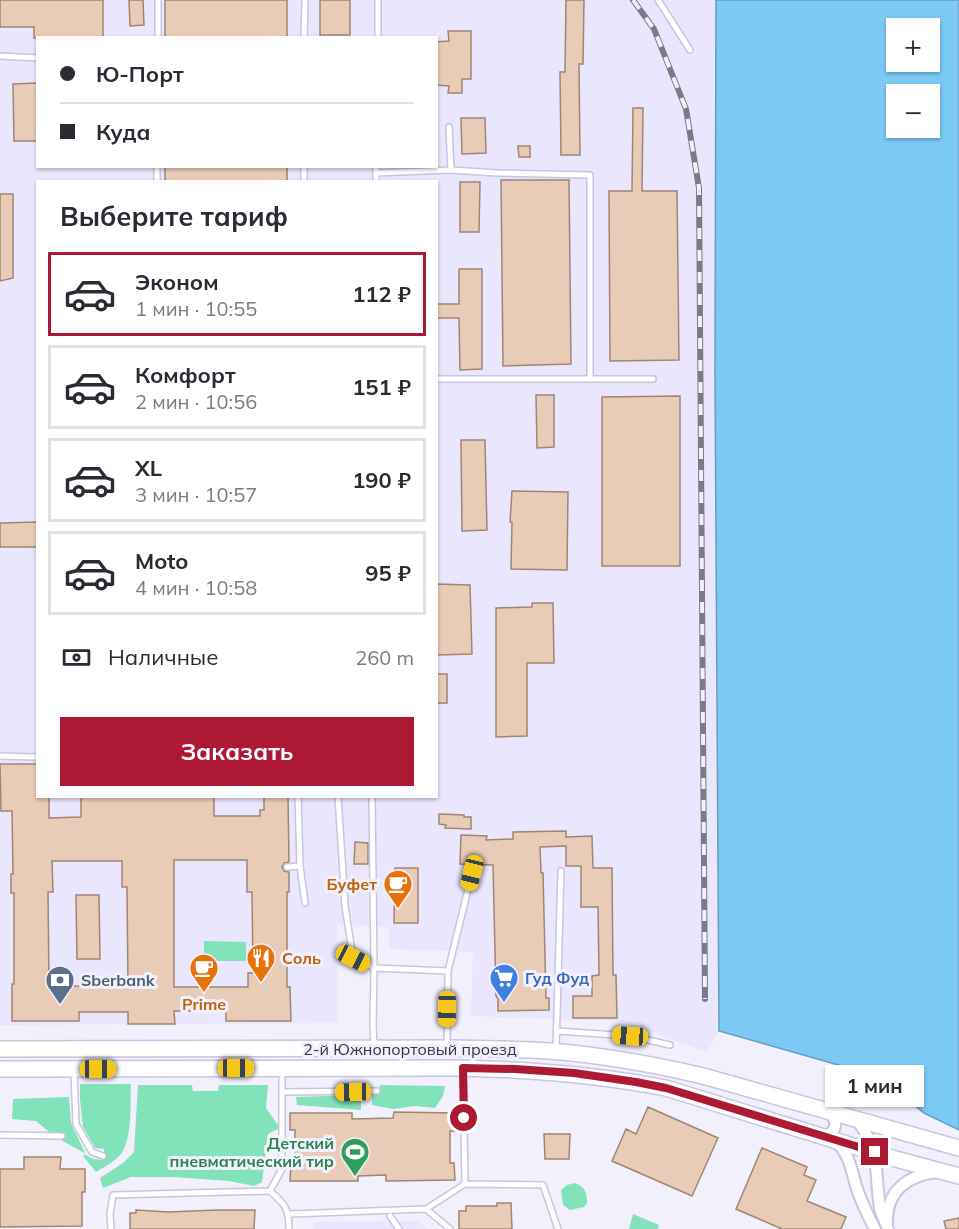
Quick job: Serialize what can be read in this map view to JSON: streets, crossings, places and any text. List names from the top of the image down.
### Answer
{
  "streets": {
    "main road": ["2-й Южнопортовый проезд"]
  },
  "places": {
    "cafe": ["Буфет", "Prime"],
    "restaurant": ["Соль"],
    "supermarket": ["Гуд Фуд"],
    "bank": ["Sberbank"],
    "sports": ["Детский пневматический тир"]
  },
  "page": {
    "map_buttons": ["+", "−"],
    "banner": ["Ю-Порт", "Куда"],
    "heading": "Выберите тариф",
    "list": [
      {
        "name": "Эконом",
        "note": "1 мин · 10:55",
        "value": "112 ₽"
      },
      {
        "name": "Комфорт",
        "note": "2 мин · 10:56",
        "value": "151 ₽"
      },
      {
        "name": "XL",
        "note": "3 мин · 10:57",
        "value": "190 ₽"
      },
      {
        "name": "Moto",
        "note": "4 мин · 10:58",
        "value": "95 ₽"
      }
    ],
    "pay": ["Наличные", "260 m"],
    "buttons": "Заказать",
    "bubble": "1 мин"
  }
}
